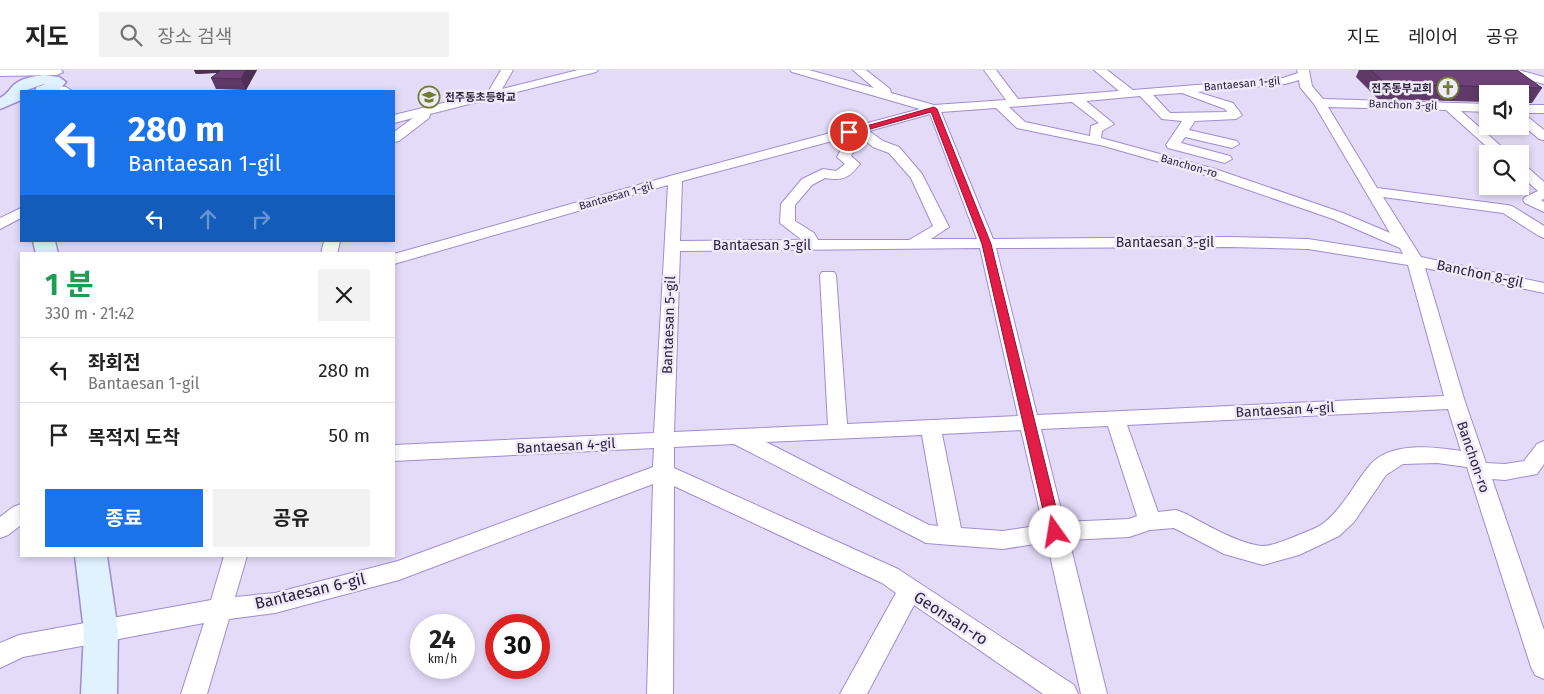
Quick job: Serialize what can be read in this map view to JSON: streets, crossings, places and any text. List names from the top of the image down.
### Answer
{
  "streets": {
    "street": [
      "Bantaesan 1-gil",
      "Banchon 3-gil",
      "Banchon-ro",
      "Bantaesan 3-gil",
      "Banchon 8-gil",
      "Bantaesan 5-gil",
      "Bantaesan 4-gil",
      "Bantaesan 6-gil",
      "Geonsan-ro"
    ]
  },
  "crossings": [
    ["Bantaesan 1-gil", "Banchon-ro"],
    ["Bantaesan 1-gil", "Bantaesan 5-gil"],
    ["Banchon 3-gil", "Banchon-ro"],
    ["Banchon-ro", "Bantaesan 3-gil"],
    ["Banchon-ro", "Banchon 8-gil"],
    ["Banchon-ro", "Bantaesan 4-gil"],
    ["Bantaesan 3-gil", "Banchon 8-gil"],
    ["Bantaesan 3-gil", "Bantaesan 5-gil"],
    ["Bantaesan 5-gil", "Bantaesan 4-gil"],
    ["Bantaesan 5-gil", "Bantaesan 6-gil"]
  ],
  "places": {
    "church": ["전주동부교회"],
    "school or university": ["전주동초등학교"]
  },
  "page": {
    "header": "지도",
    "search": "장소 검색",
    "nav": ["지도", "레이어", "공유"],
    "turn": ["280 m", "Bantaesan 1-gil"],
    "heading": ["1 분", "330 m · 21:42"],
    "list": [
      {
        "name": "좌회전",
        "note": "Bantaesan 1-gil",
        "value": "280 m"
      },
      {
        "name": "목적지 도착",
        "value": "50 m"
      }
    ],
    "buttons": ["종료", "공유"],
    "speed": "24 km/h",
    "limit": "30"
  }
}
